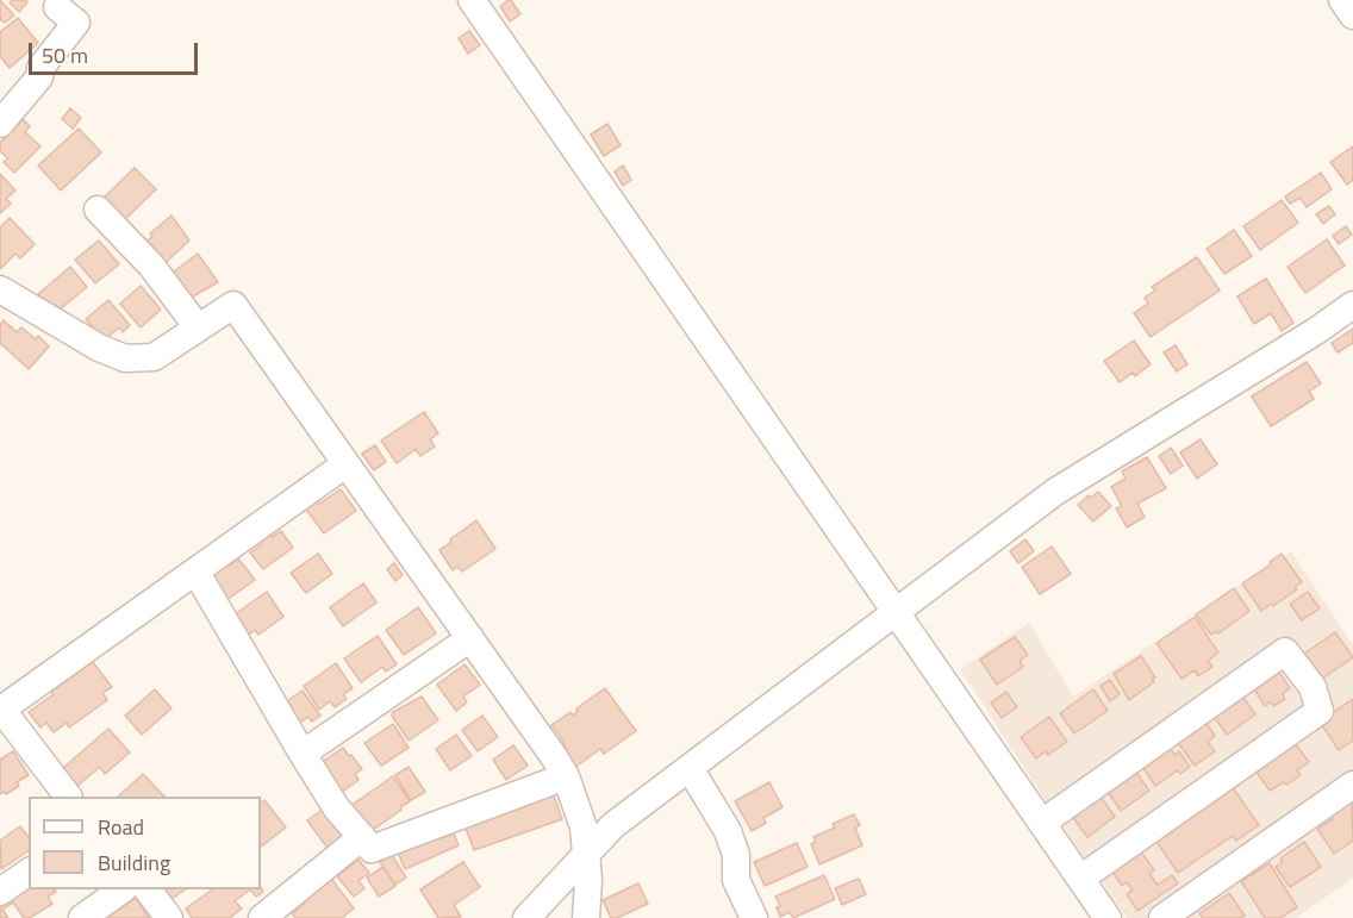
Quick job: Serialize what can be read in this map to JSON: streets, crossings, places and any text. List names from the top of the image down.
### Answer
{
  "legend": ["Road", "Building"],
  "scale_bar": "50 m"
}
